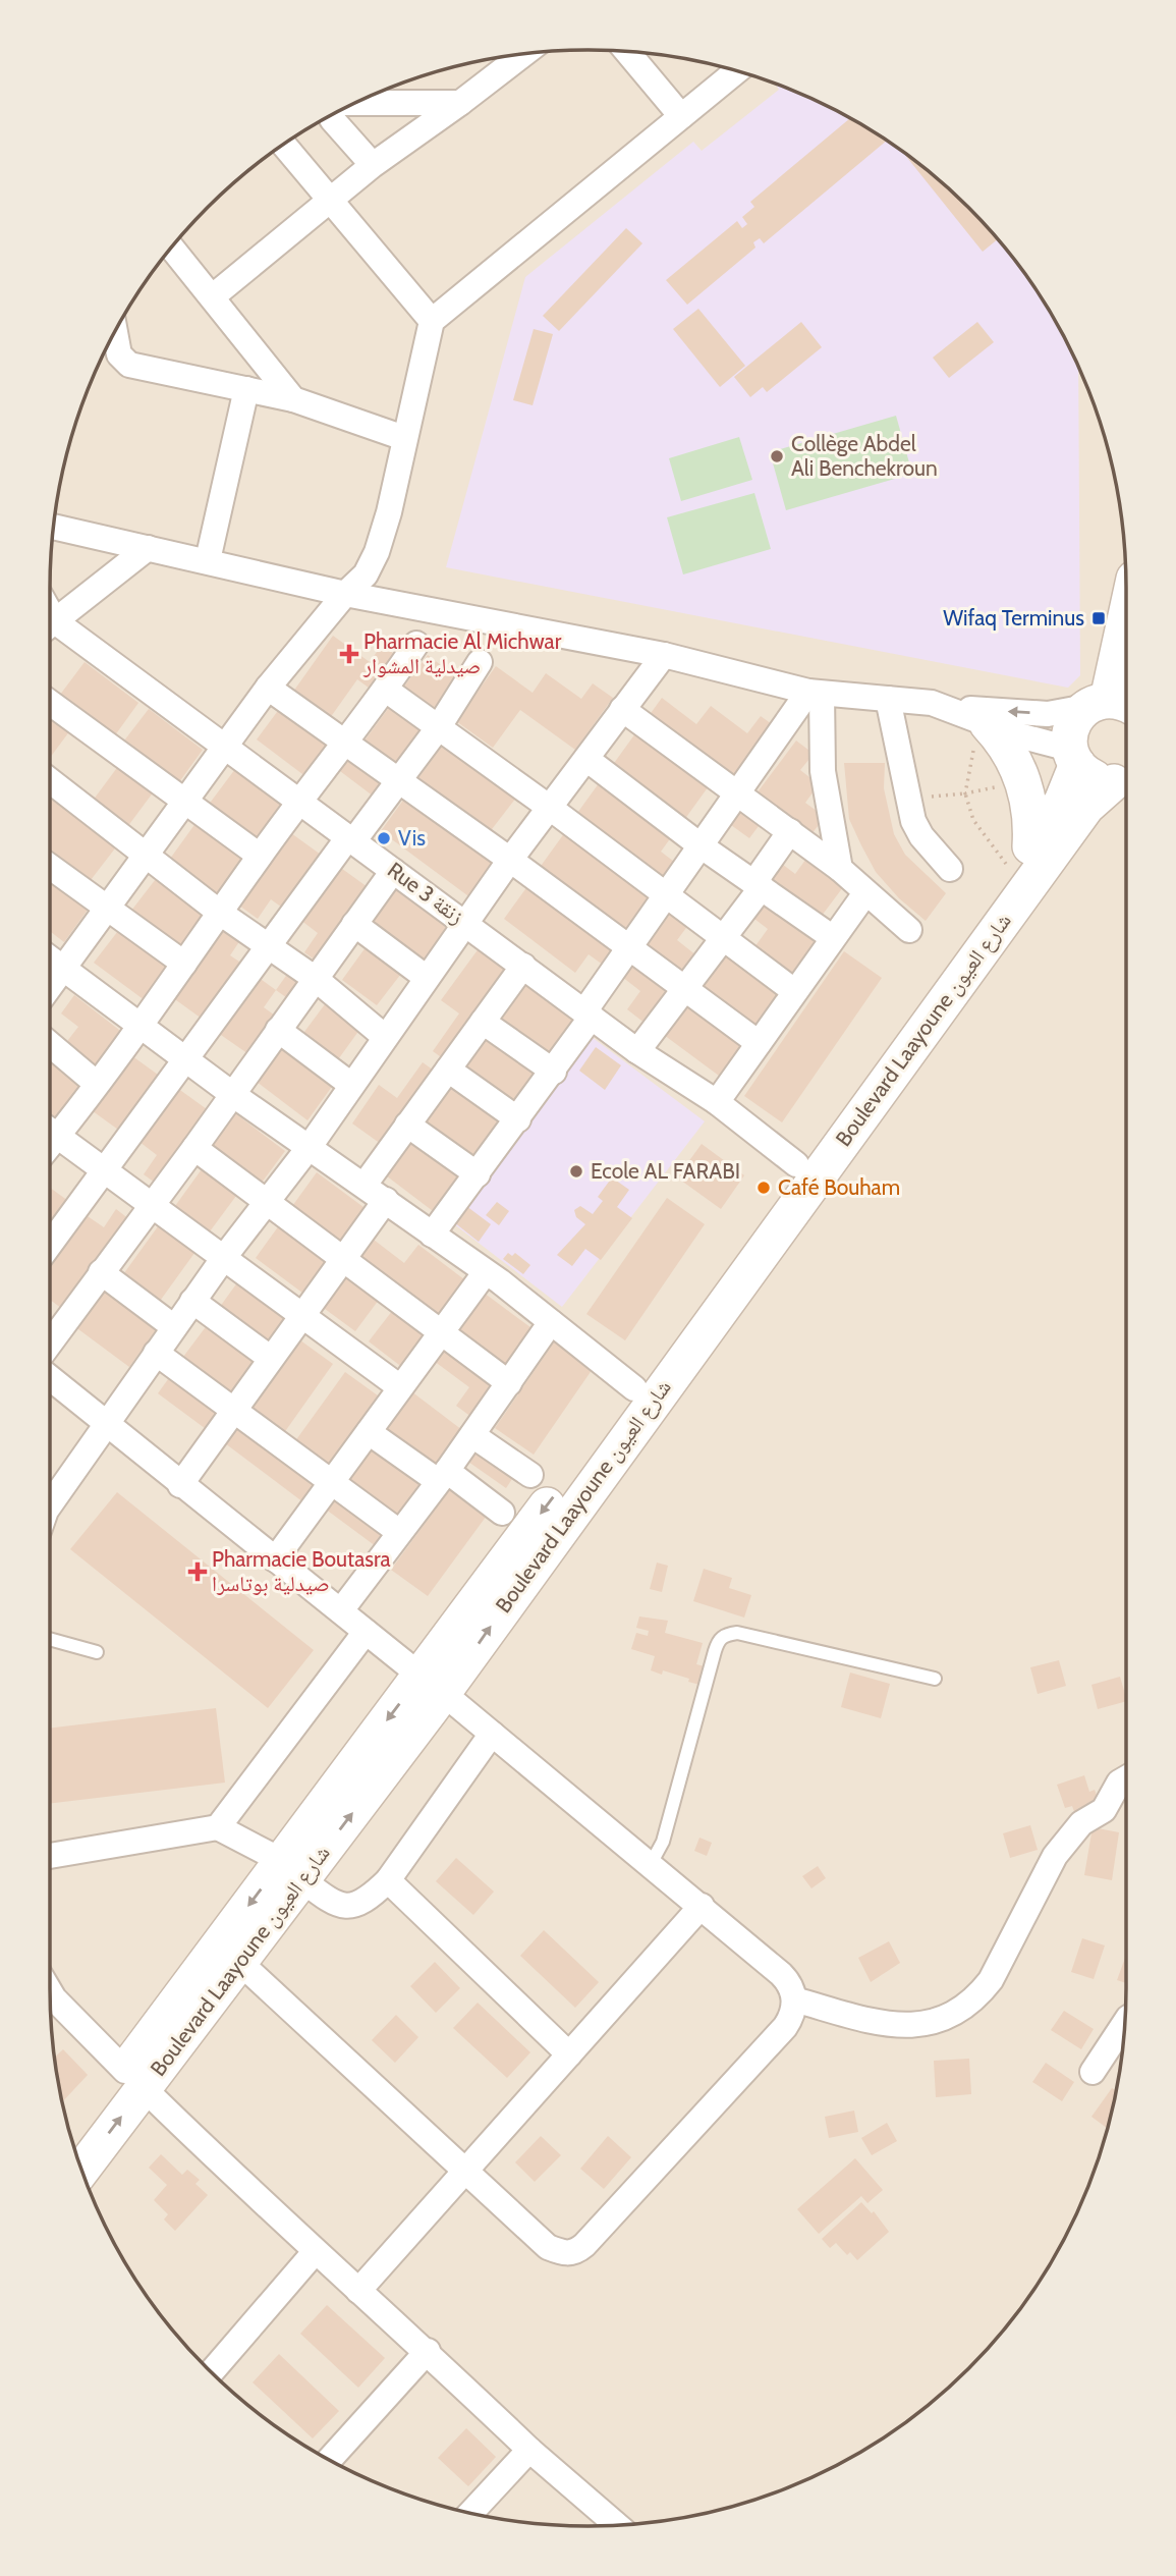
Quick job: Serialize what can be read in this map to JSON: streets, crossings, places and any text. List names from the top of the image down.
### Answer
{
  "streets": {
    "street": ["Rue 3 زنقة", "Boulevard Laayoune شارع العيون"]
  },
  "crossings": [
    ["Rue 3 زنقة", "Boulevard Laayoune شارع العيون"]
  ],
  "places": {
    "other": [
      "Collège Abdel Ali Benchekroun",
      "Vis",
      "Ecole AL FARABI",
      "Café Bouham"
    ],
    "transit": ["Wifaq Terminus"],
    "health": ["Pharmacie Al Michwar صيدلية المشوار", "Pharmacie Boutasra صيدلية بوتاسرا"]
  }
}
